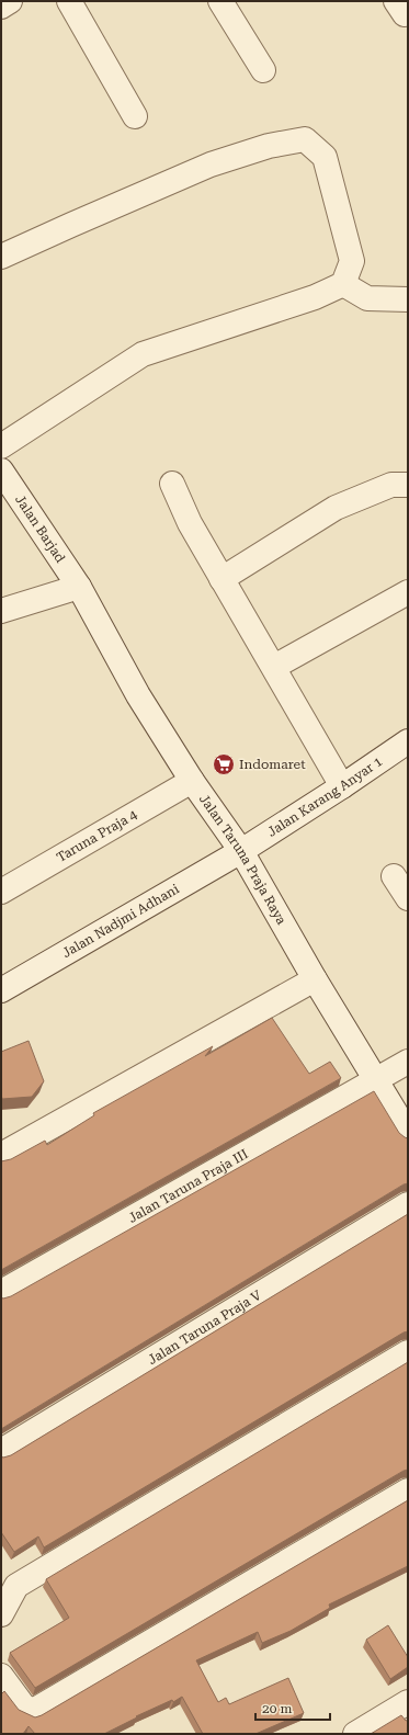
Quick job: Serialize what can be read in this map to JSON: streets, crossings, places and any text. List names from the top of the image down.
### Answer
{
  "streets": {
    "street": [
      "Jalan Barjad",
      "Jalan Karang Anyar 1",
      "Taruna Praja 4",
      "Jalan Taruna Praja Raya",
      "Jalan Nadjmi Adhani",
      "Jalan Taruna Praja III",
      "Jalan Taruna Praja V"
    ]
  },
  "crossings": [
    ["Jalan Barjad", "Jalan Taruna Praja Raya"],
    ["Jalan Karang Anyar 1", "Jalan Taruna Praja Raya"],
    ["Jalan Karang Anyar 1", "Jalan Nadjmi Adhani"],
    ["Taruna Praja 4", "Jalan Taruna Praja Raya"],
    ["Jalan Taruna Praja Raya", "Jalan Nadjmi Adhani"],
    ["Jalan Taruna Praja Raya", "Jalan Taruna Praja III"]
  ],
  "places": {
    "supermarket": ["Indomaret"]
  },
  "scale_bar": "20 m"
}
